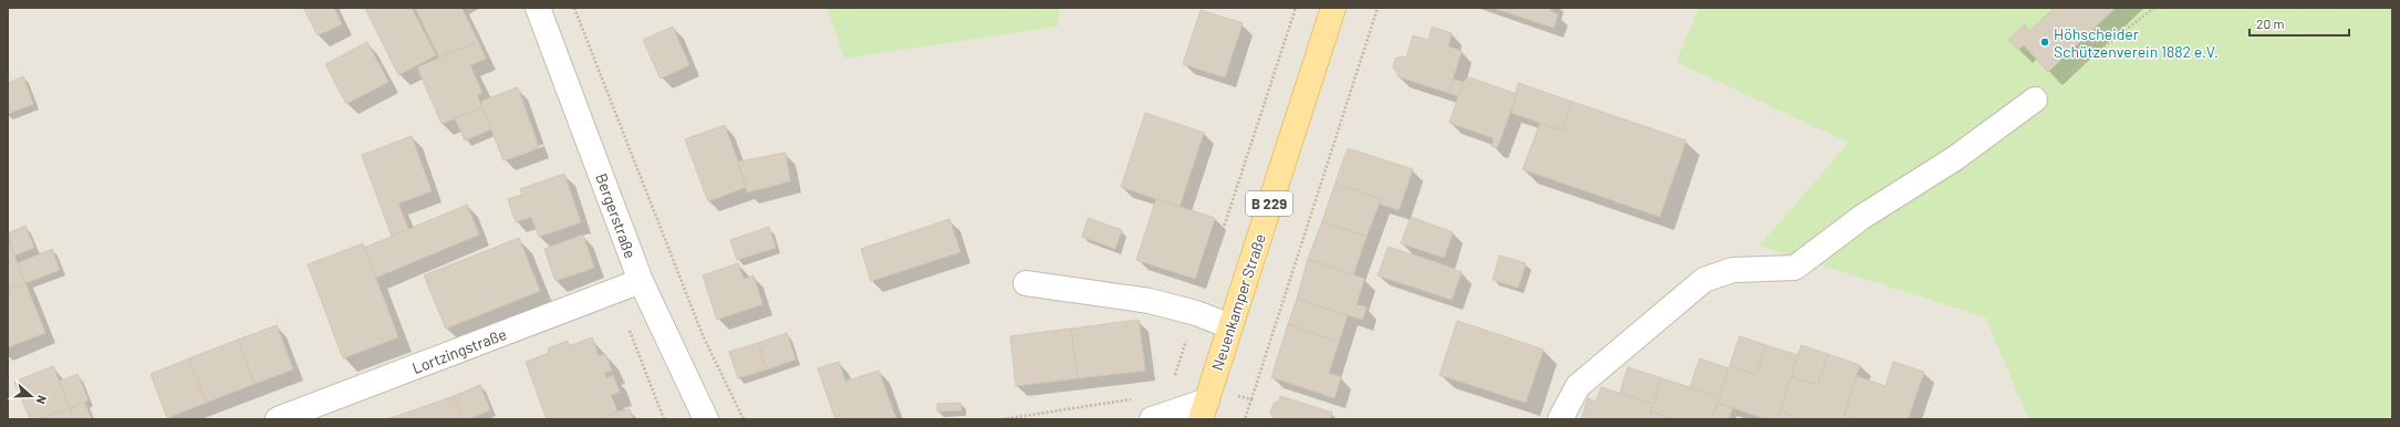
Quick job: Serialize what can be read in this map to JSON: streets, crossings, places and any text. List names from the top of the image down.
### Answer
{
  "streets": {
    "main road": ["B 229", "Neuenkamper Straße"],
    "street": ["Bergerstraße", "Lortzingstraße"]
  },
  "crossings": [
    ["Bergerstraße", "Lortzingstraße"]
  ],
  "places": ["Höhscheider Schützenverein 1882 e.V."],
  "scale_bar": "20 m",
  "north": "right"
}
